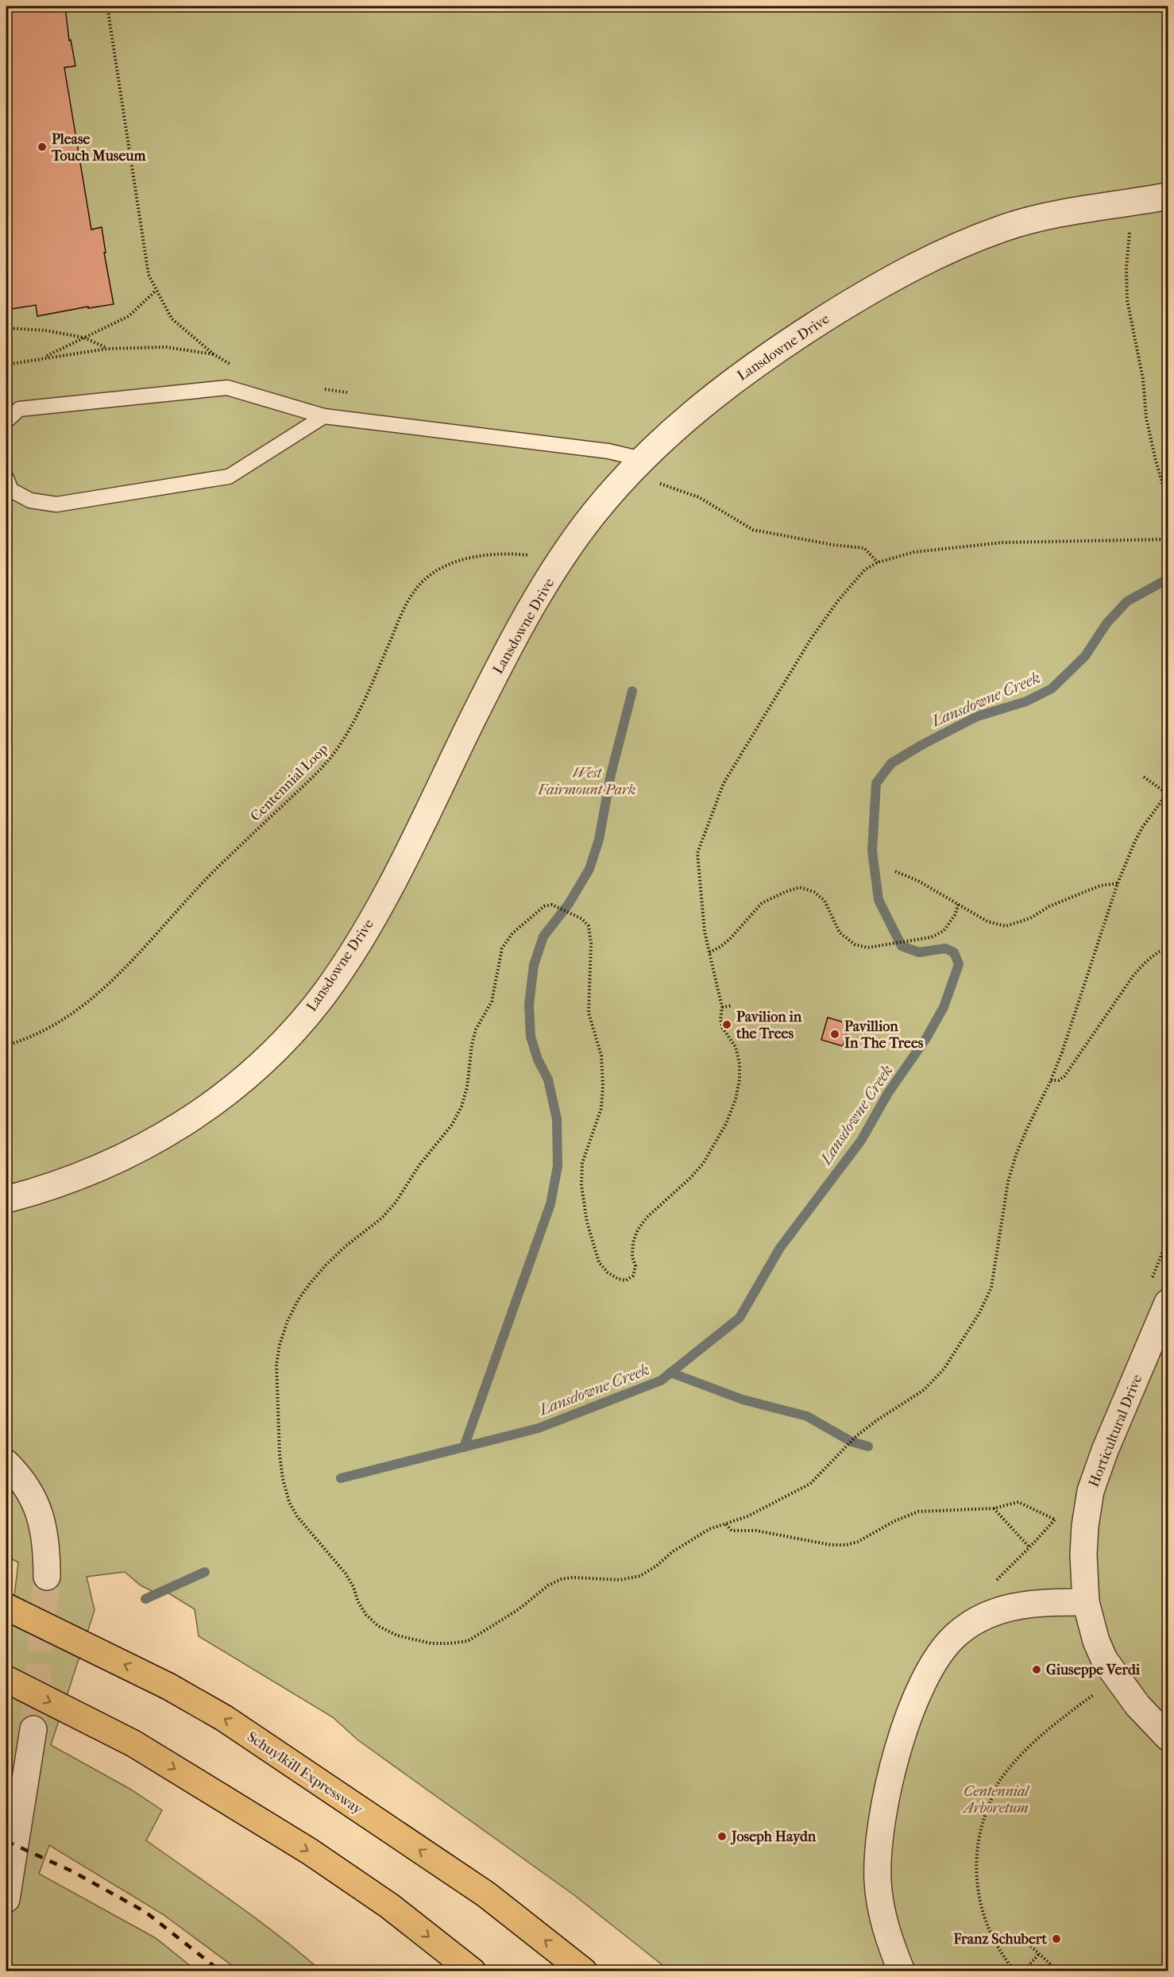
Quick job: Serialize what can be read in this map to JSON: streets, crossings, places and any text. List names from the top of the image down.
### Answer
{
  "streets": {
    "highway": ["Schuylkill Expressway"],
    "street": ["Lansdowne Drive", "Horticultural Drive"],
    "path": ["Centennial Loop"]
  },
  "crossings": [
    ["Lansdowne Drive", "Centennial Loop"]
  ],
  "water": ["Lansdowne Creek"],
  "parks": ["West Fairmount Park", "Centennial Arboretum"],
  "places": [
    "Please Touch Museum",
    "Pavilion in the Trees",
    "Pavillion In The Trees",
    "Giuseppe Verdi",
    "Joseph Haydn",
    "Franz Schubert"
  ]
}
